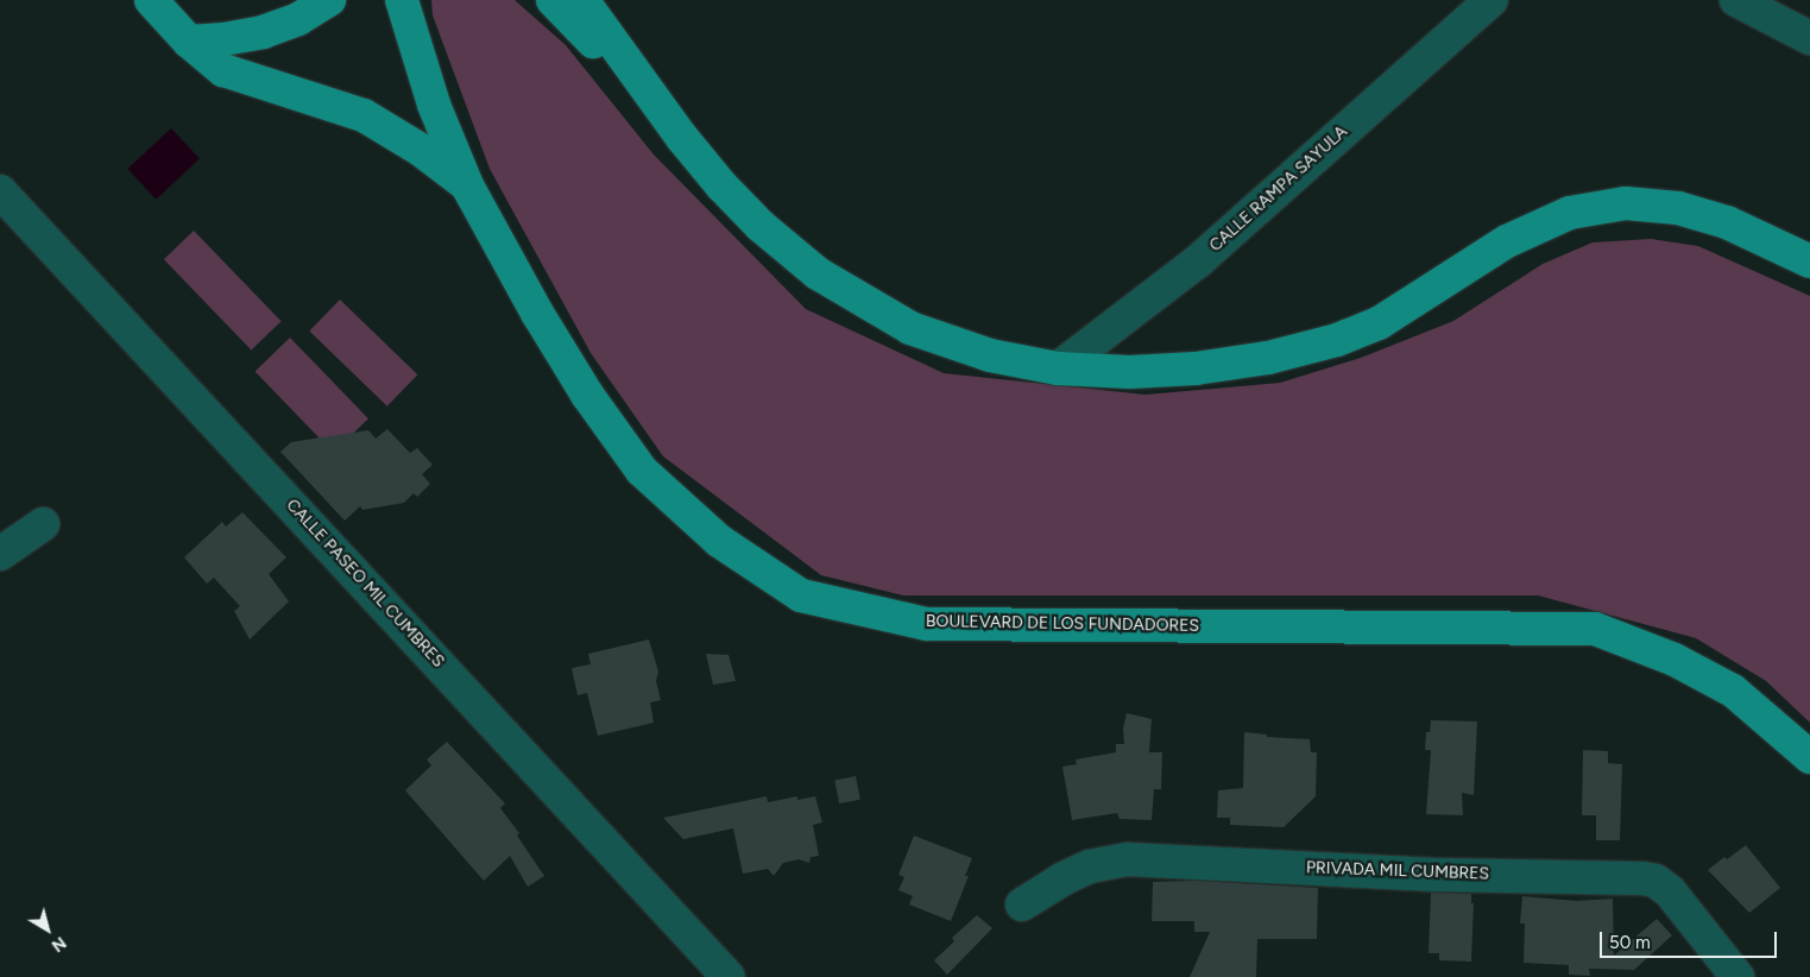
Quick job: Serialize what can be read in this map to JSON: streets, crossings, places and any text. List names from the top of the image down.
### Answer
{
  "streets": {
    "main road": ["BOULEVARD DE LOS FUNDADORES"],
    "street": ["CALLE RAMPA SAYULA", "CALLE PASEO MIL CUMBRES", "PRIVADA MIL CUMBRES"]
  },
  "scale_bar": "50 m",
  "north": "bottom right"
}
